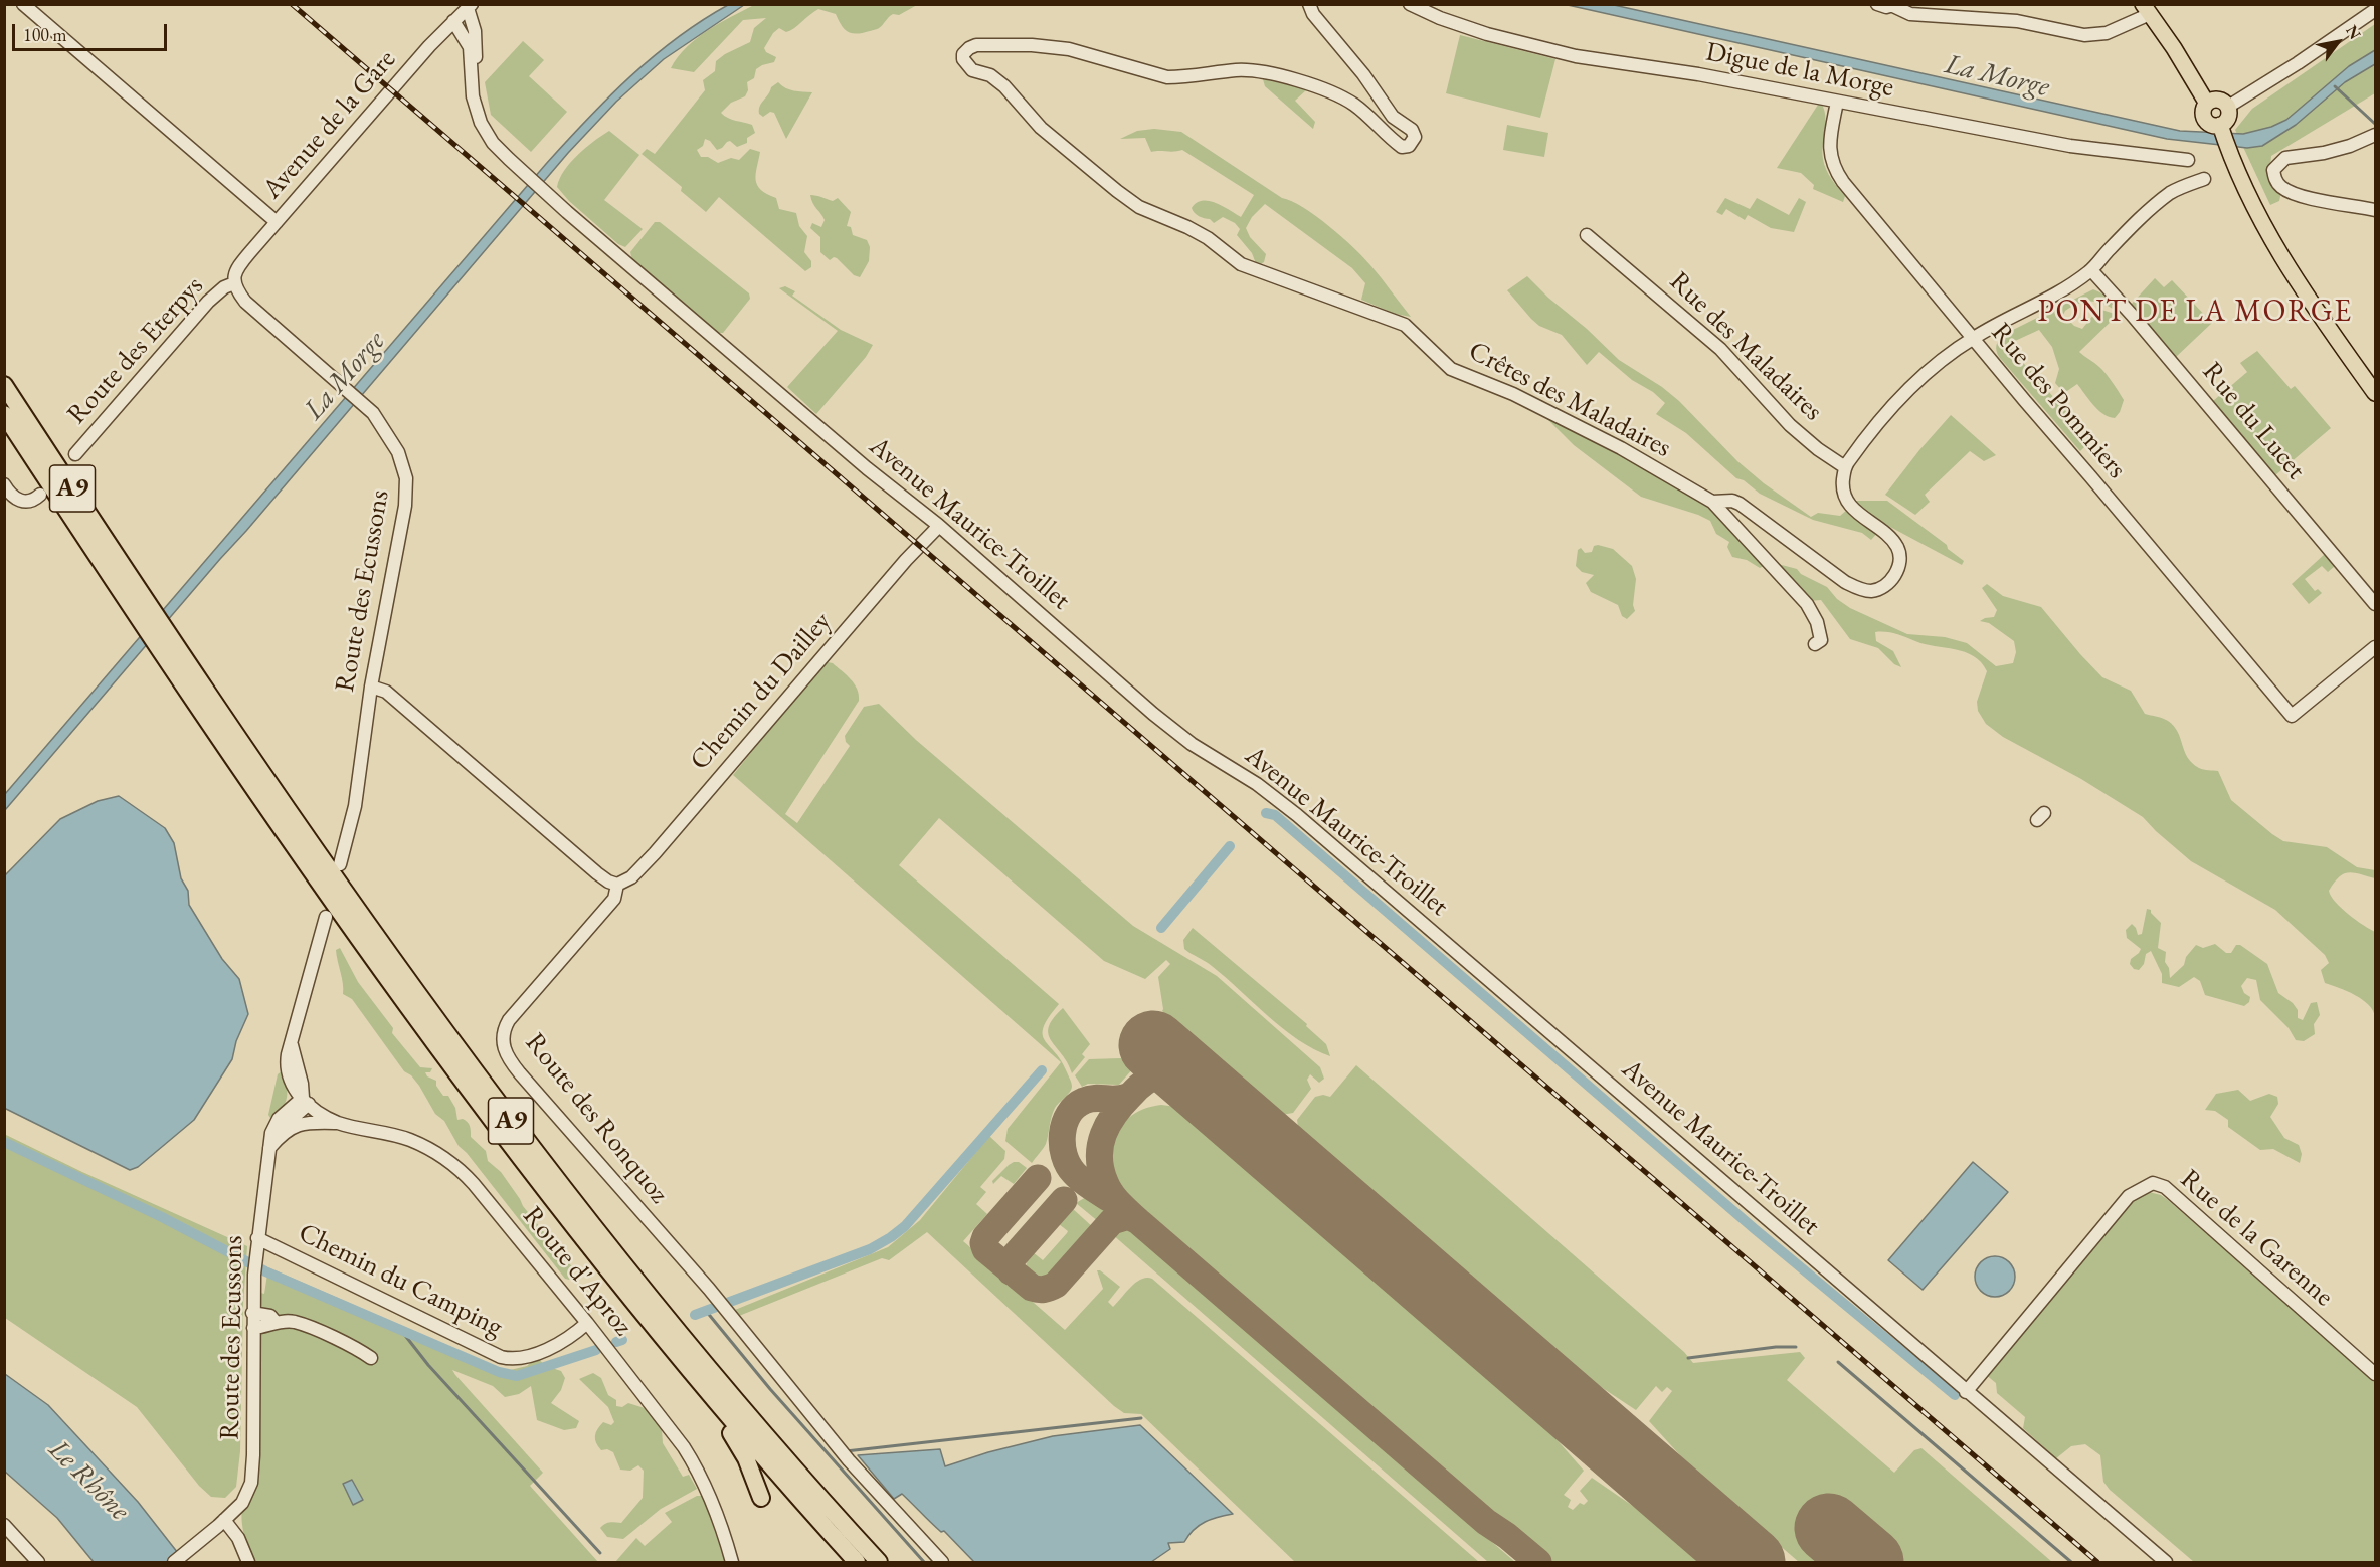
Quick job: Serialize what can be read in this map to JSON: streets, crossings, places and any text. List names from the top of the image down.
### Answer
{
  "streets": {
    "highway": ["A9"],
    "street": [
      "Digue de la Morge",
      "Avenue de la Gare",
      "Rue des Maladaires",
      "Route des Eterpys",
      "Crêtes des Maladaires",
      "Rue des Pommiers",
      "Rue du Lucet",
      "Avenue Maurice-Troillet",
      "Route des Ecussons",
      "Chemin du Dailley",
      "Route des Ronquoz",
      "Rue de la Garenne",
      "Route d'Aproz",
      "Chemin du Camping"
    ]
  },
  "crossings": [
    ["Digue de la Morge", "Rue des Pommiers"],
    ["Avenue de la Gare", "Route des Eterpys"],
    ["Avenue de la Gare", "Avenue Maurice-Troillet"],
    ["Avenue de la Gare", "Route des Ecussons"],
    ["Route des Eterpys", "Route des Ecussons"],
    ["Avenue Maurice-Troillet", "Chemin du Dailley"],
    ["Avenue Maurice-Troillet", "Rue de la Garenne"],
    ["Route des Ecussons", "Route d'Aproz"],
    ["Route des Ecussons", "Chemin du Camping"],
    ["Chemin du Dailley", "Route des Ronquoz"],
    ["Route d'Aproz", "Chemin du Camping"]
  ],
  "districts": ["PONT DE LA MORGE"],
  "water": ["La Morge", "Le Rhône"],
  "scale_bar": "100 m",
  "north": "top right"
}
